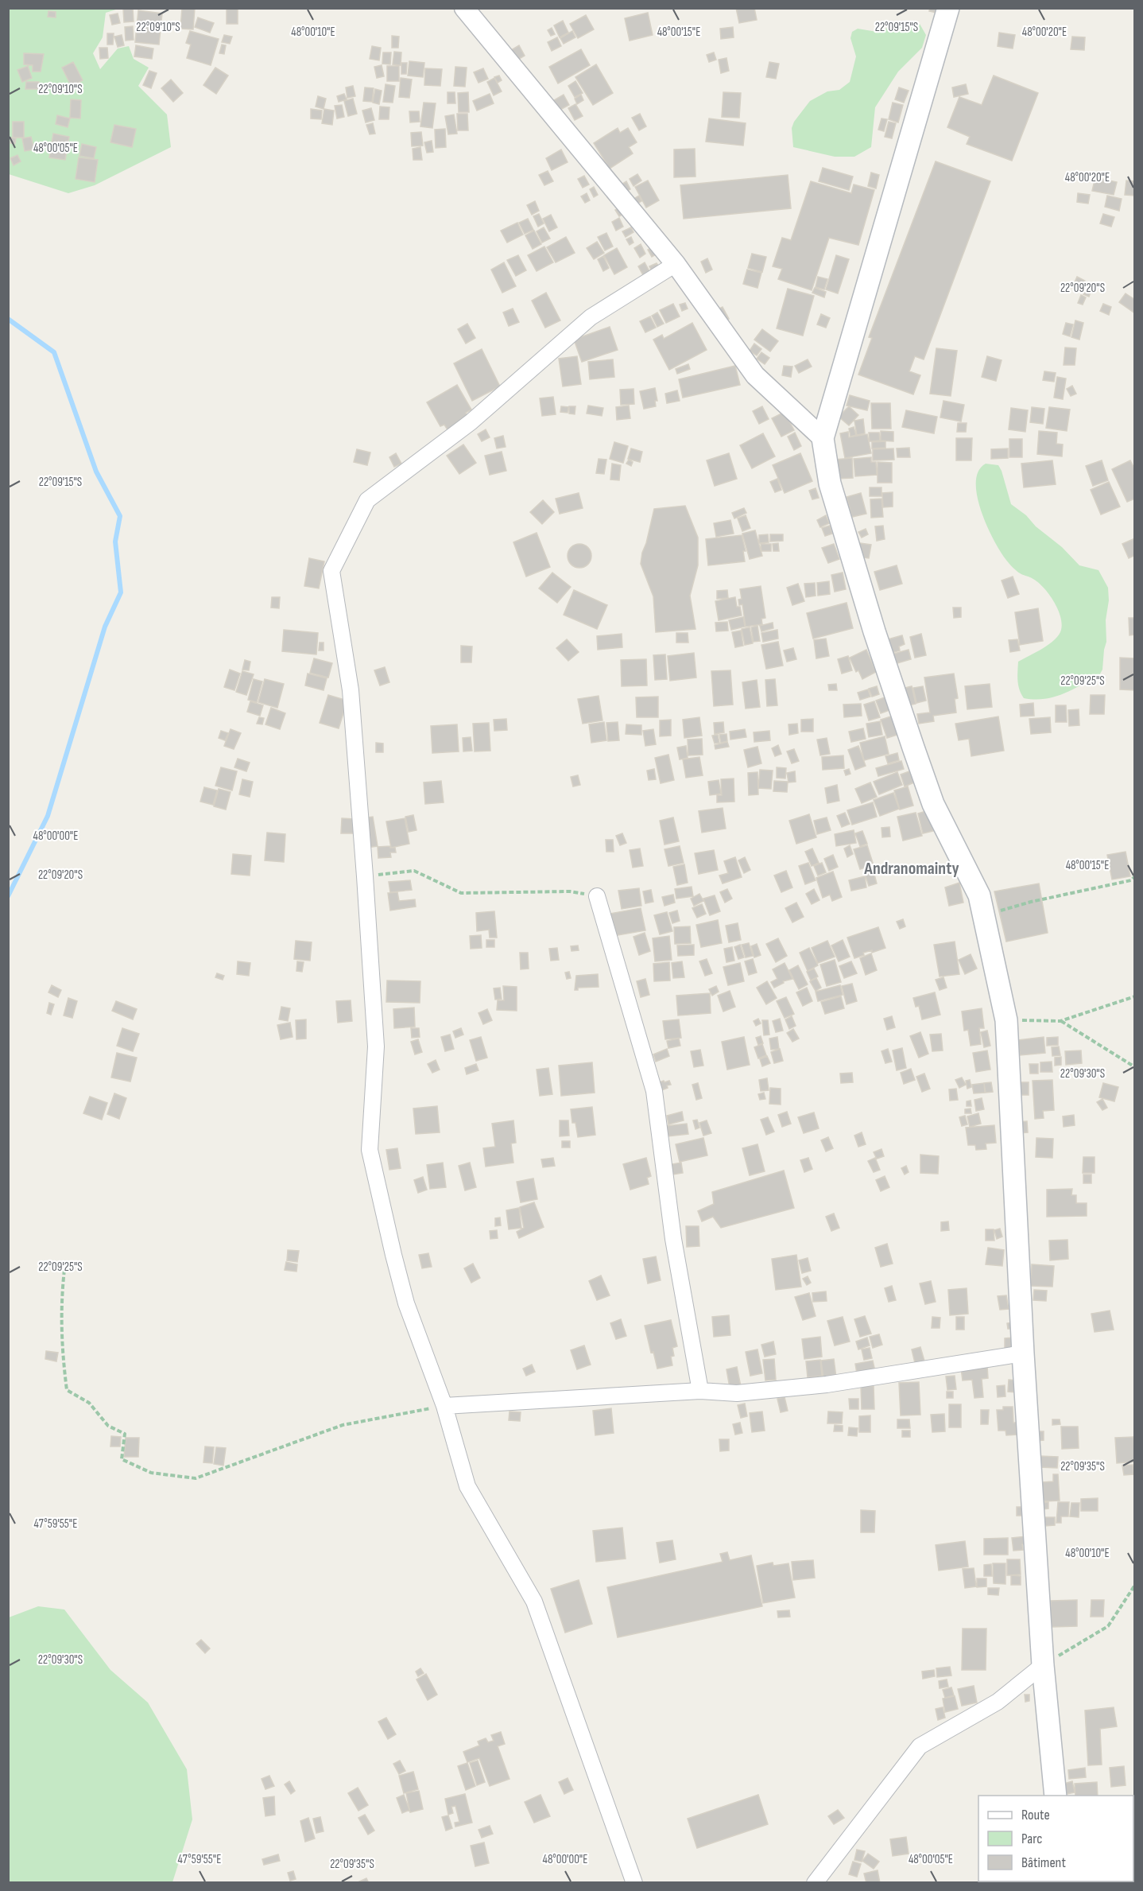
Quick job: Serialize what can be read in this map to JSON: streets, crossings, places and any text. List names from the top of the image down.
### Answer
{
  "districts": ["Andranomainty"],
  "legend": ["Route", "Parc", "Bâtiment"],
  "coordinates": [
    "22°09'10\"S",
    "22°09'15\"S",
    "48°00'10\"E",
    "48°00'15\"E",
    "48°00'20\"E",
    "48°00'05\"E",
    "22°09'20\"S",
    "22°09'25\"S",
    "48°00'00\"E",
    "22°09'30\"S",
    "22°09'35\"S",
    "47°59'55\"E"
  ]
}
